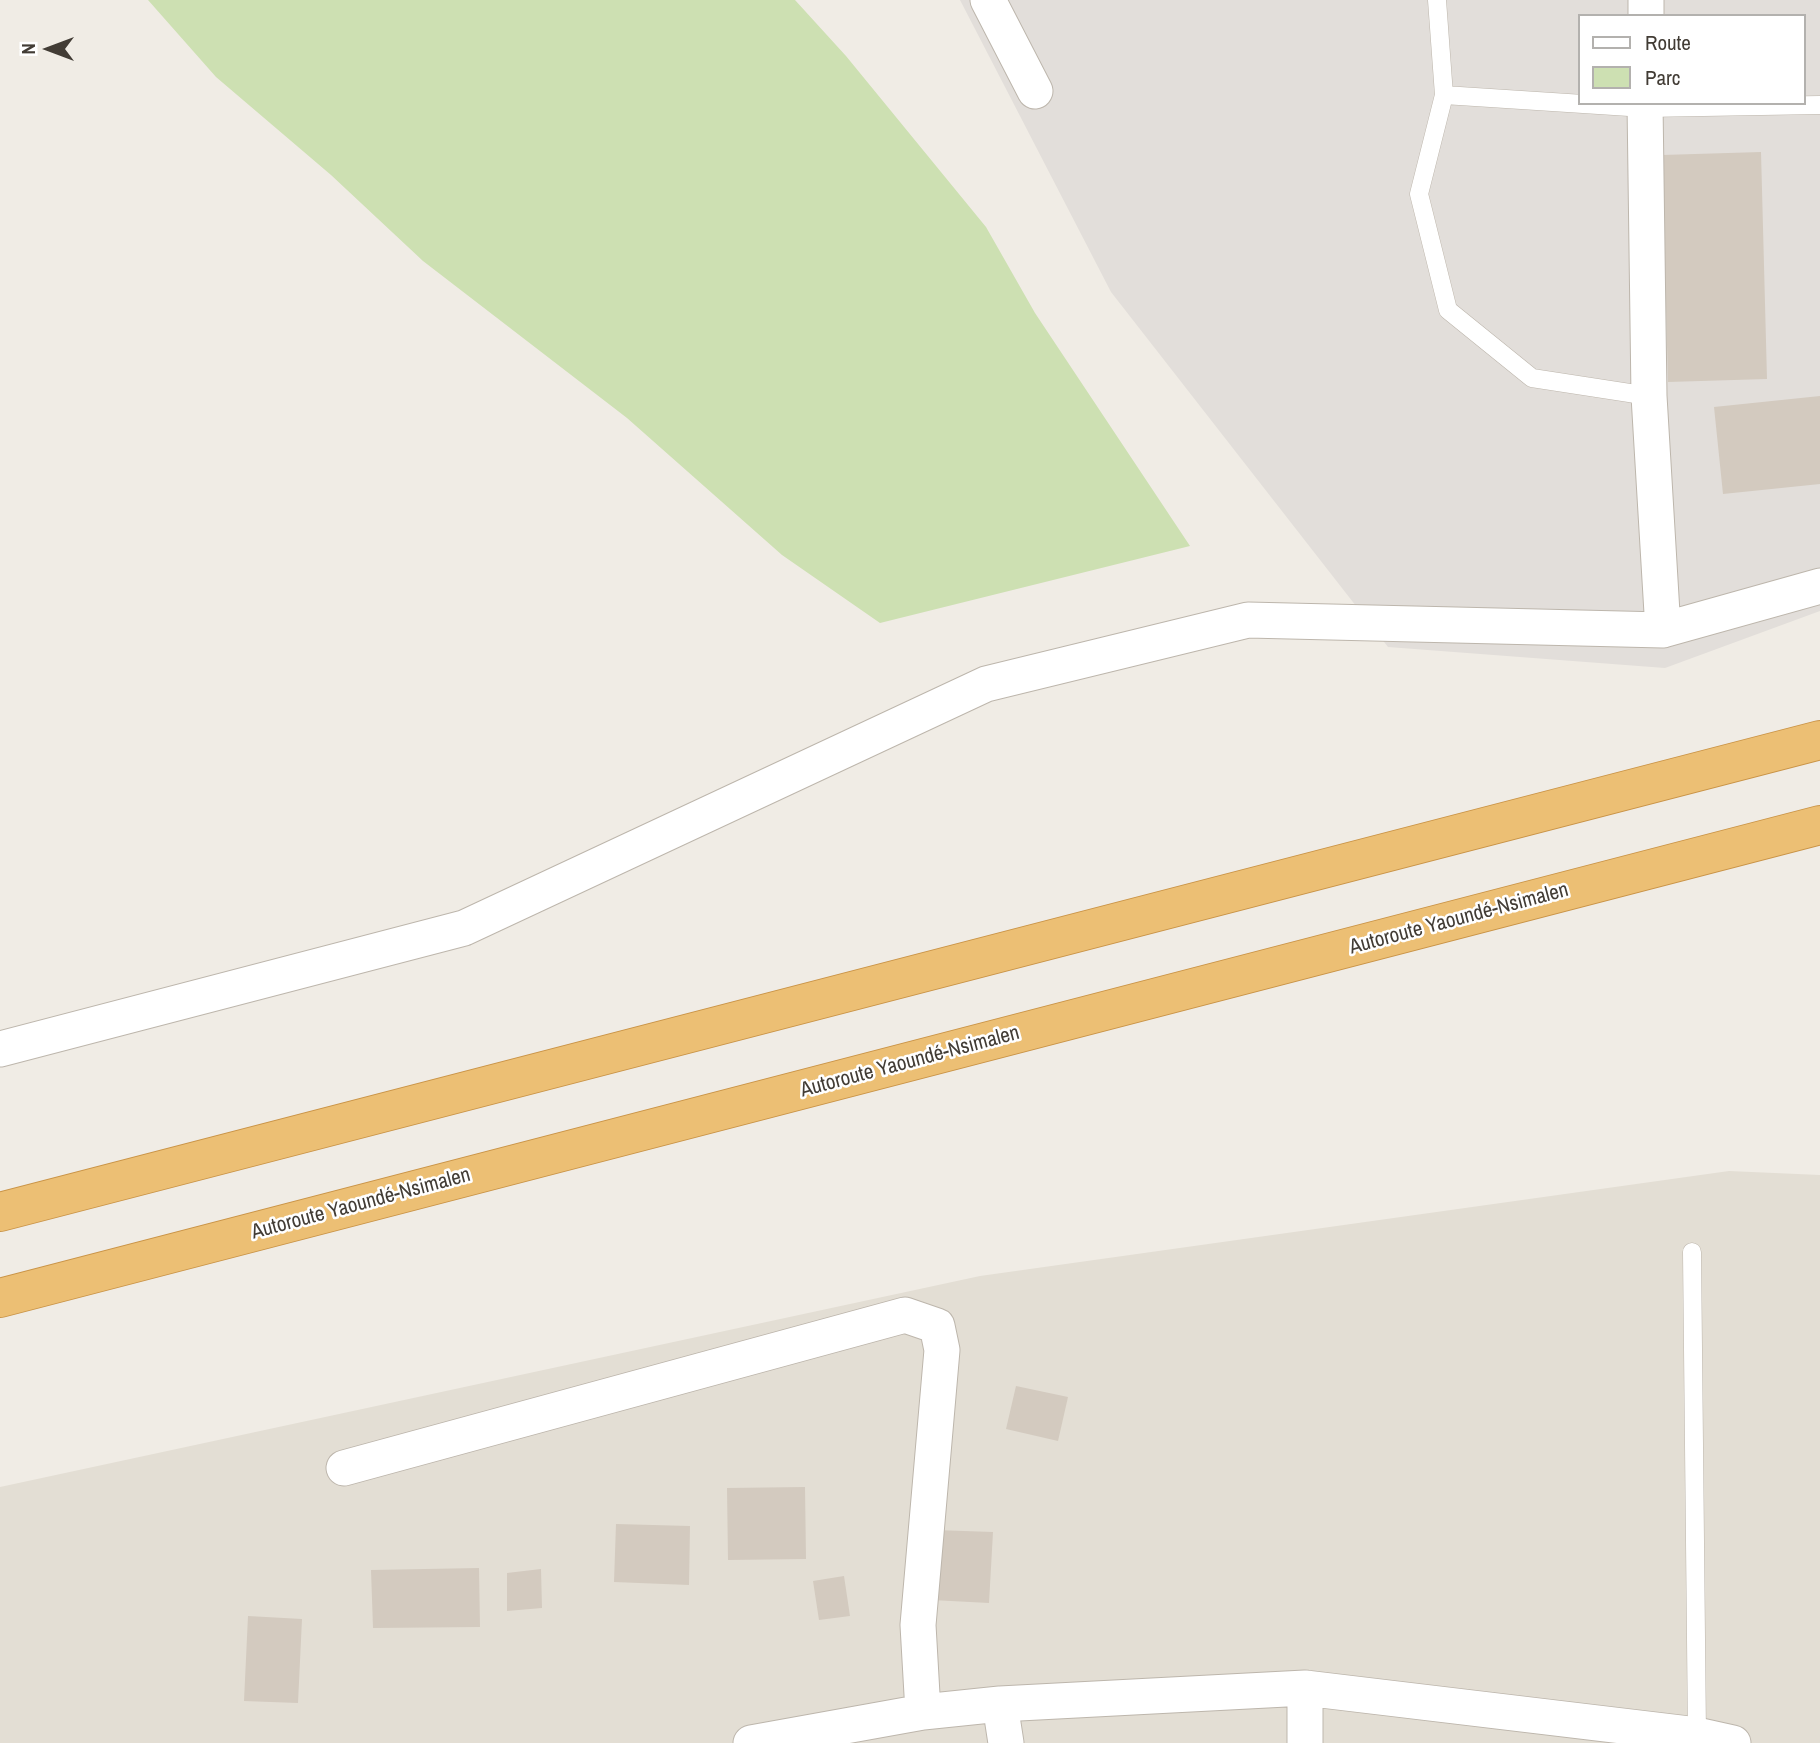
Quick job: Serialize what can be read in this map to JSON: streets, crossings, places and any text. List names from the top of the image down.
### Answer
{
  "streets": {
    "highway": ["Autoroute Yaoundé-Nsimalen"]
  },
  "legend": ["Route", "Parc"],
  "north": "left"
}
